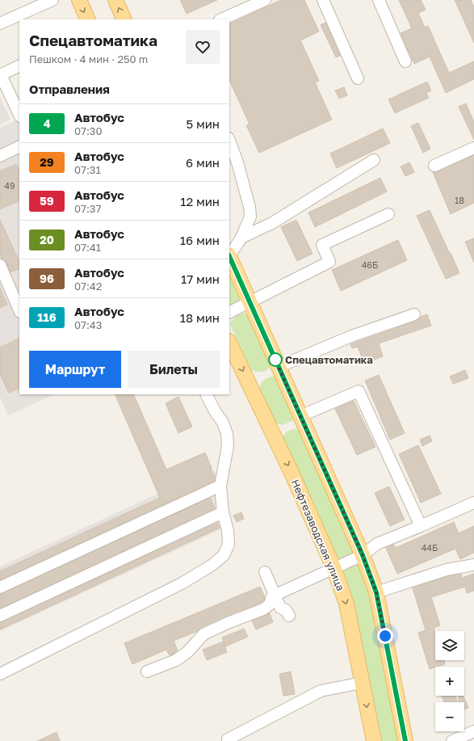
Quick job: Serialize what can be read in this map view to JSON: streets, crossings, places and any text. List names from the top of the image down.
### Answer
{
  "streets": {
    "main road": ["Нефтезаводская улица"]
  },
  "places": ["Спецавтоматика"],
  "lines": ["bus line 4"],
  "house_numbers": [
    "49",
    "18",
    "46Б",
    "44Б"
  ],
  "page": {
    "heading": [
      ["Спецавтоматика", "Пешком · 4 мин · 250 m"],
      "Отправления"
    ],
    "list": [
      {
        "mark": "4",
        "name": "Автобус",
        "note": "07:30",
        "value": "5 мин"
      },
      {
        "mark": "29",
        "name": "Автобус",
        "note": "07:31",
        "value": "6 мин"
      },
      {
        "mark": "59",
        "name": "Автобус",
        "note": "07:37",
        "value": "12 мин"
      },
      {
        "mark": "20",
        "name": "Автобус",
        "note": "07:41",
        "value": "16 мин"
      },
      {
        "mark": "96",
        "name": "Автобус",
        "note": "07:42",
        "value": "17 мин"
      },
      {
        "mark": "116",
        "name": "Автобус",
        "note": "07:43",
        "value": "18 мин"
      }
    ],
    "buttons": ["Маршрут", "Билеты"],
    "map_buttons": ["+", "−"]
  }
}
